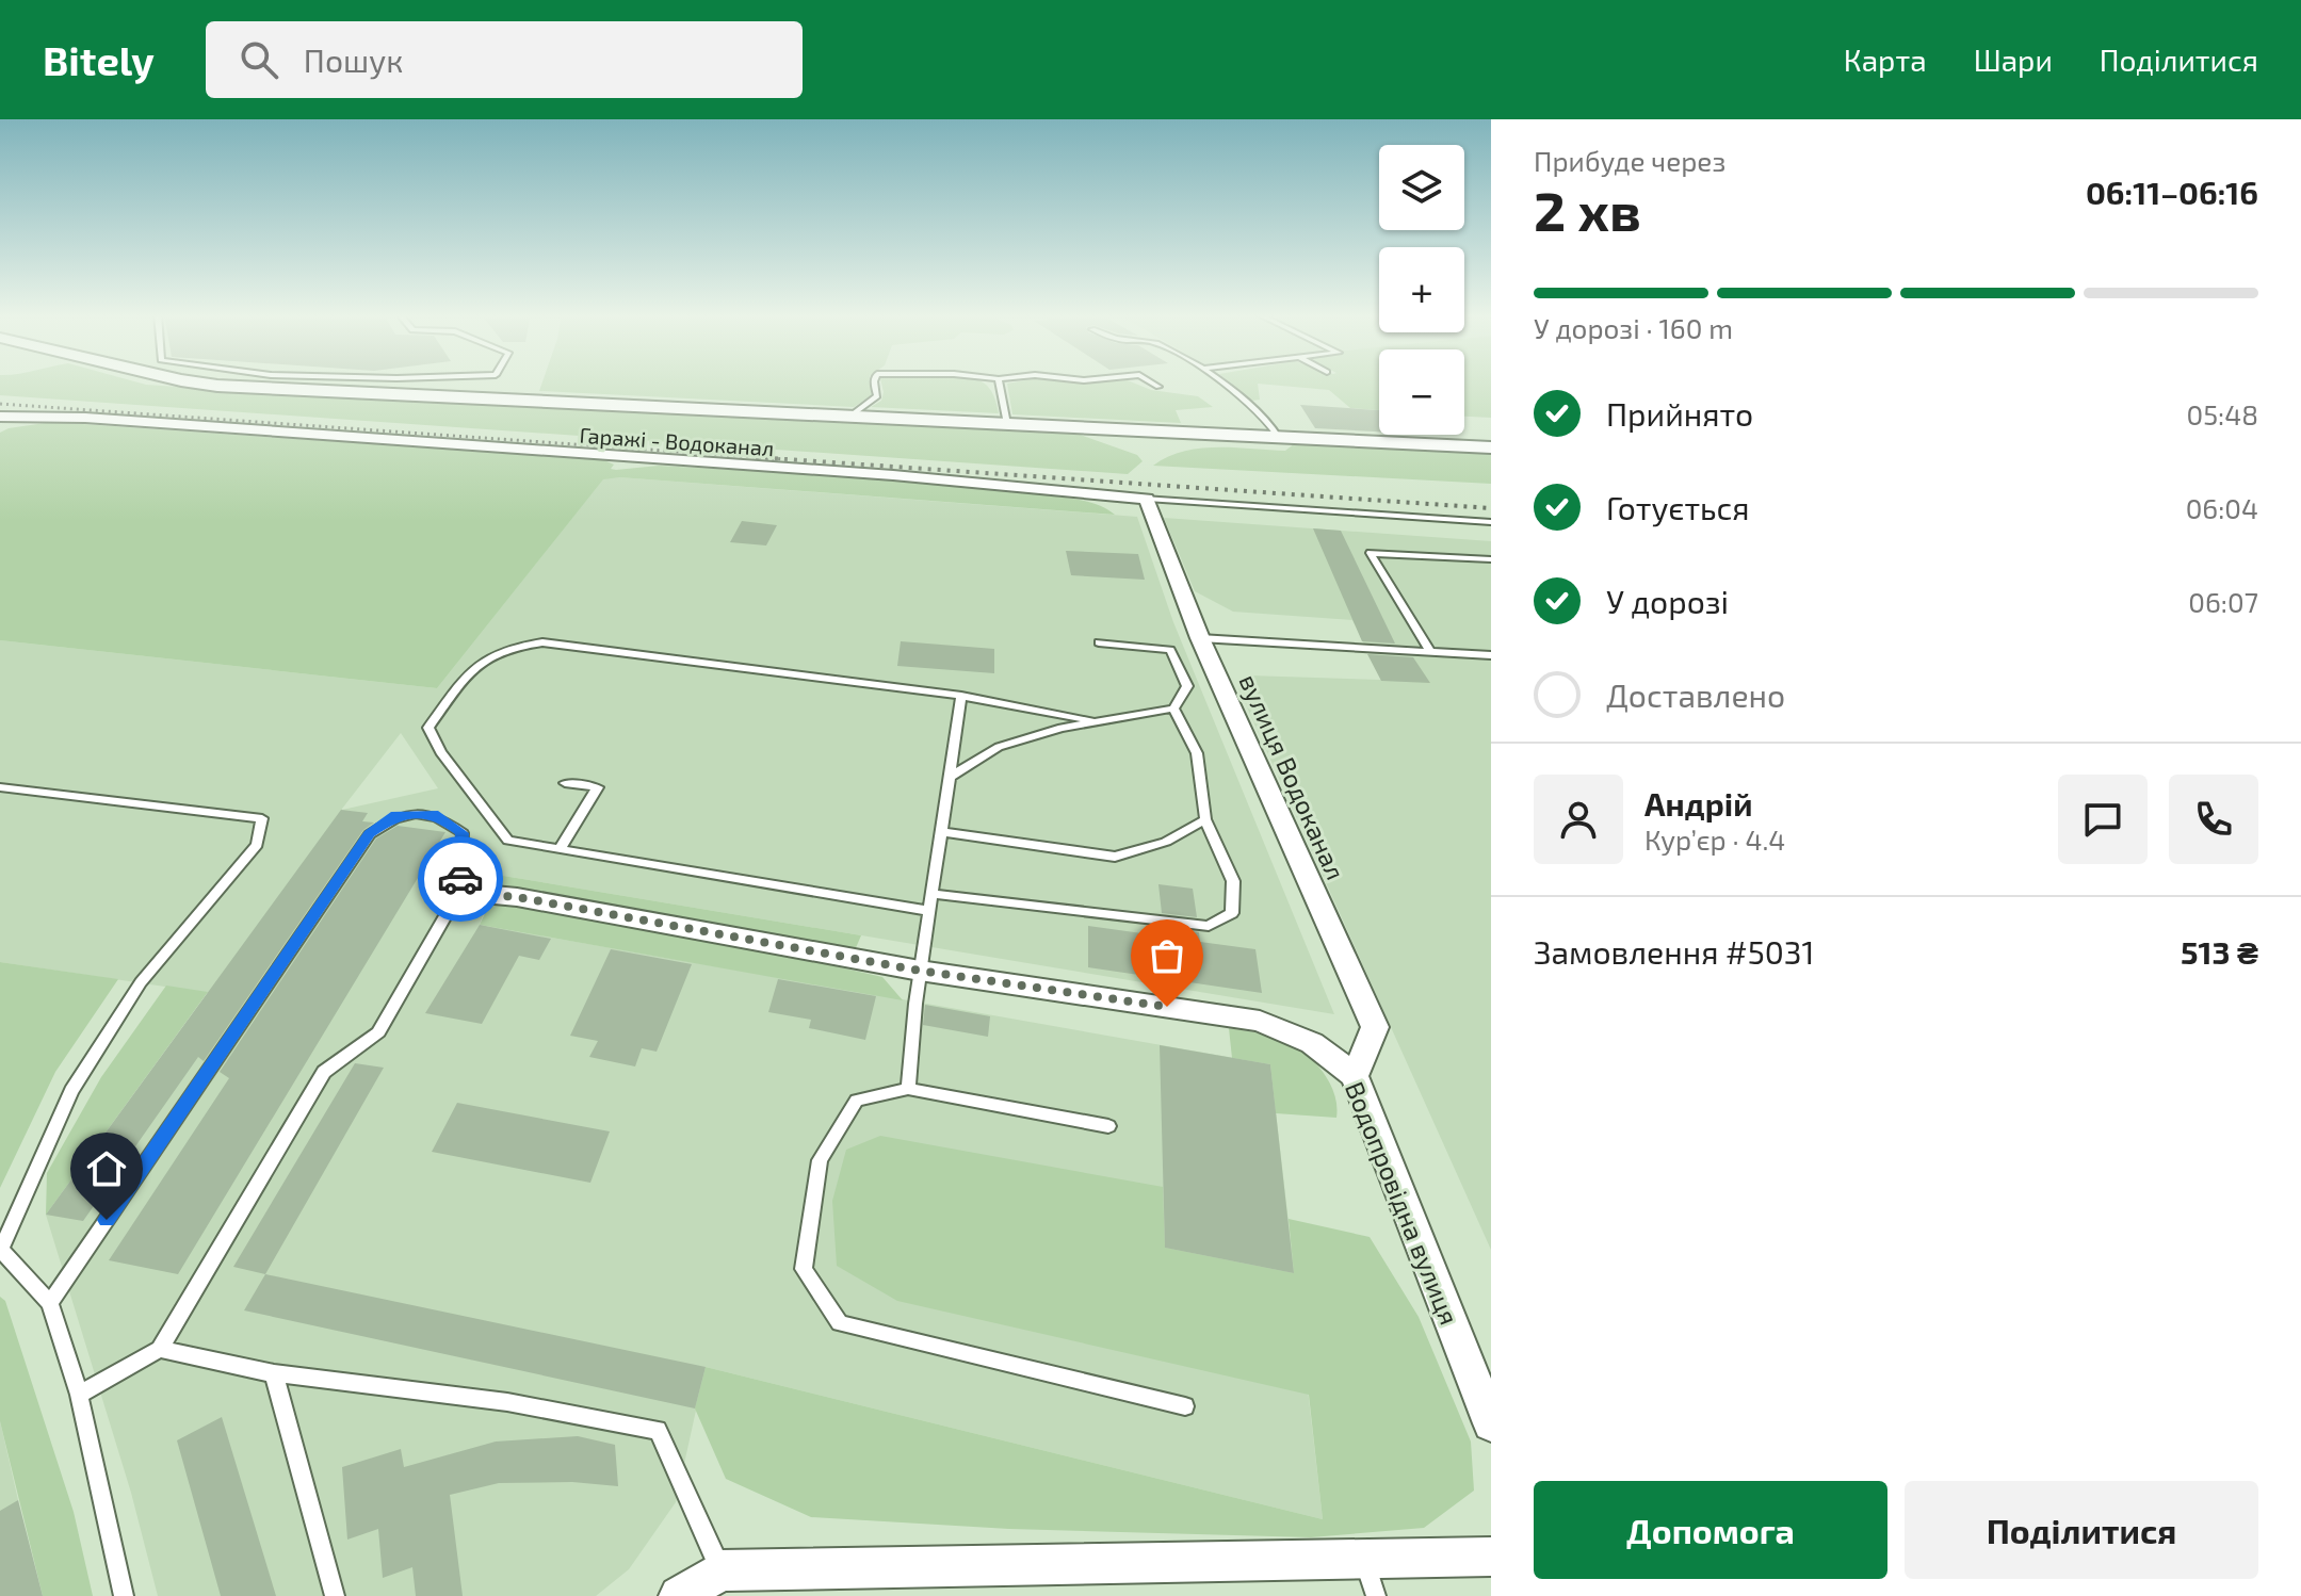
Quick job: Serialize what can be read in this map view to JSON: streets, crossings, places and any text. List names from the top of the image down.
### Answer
{
  "streets": {
    "street": ["Гаражі - Водоканал", "вулиця Водоканал", "Водопровідна вулиця"]
  },
  "crossings": [
    ["Гаражі - Водоканал", "вулиця Водоканал"],
    ["вулиця Водоканал", "Водопровідна вулиця"]
  ],
  "page": {
    "header": "Bitely",
    "search": "Пошук",
    "nav": ["Карта", "Шари", "Поділитися"],
    "heading": ["2 хв", "Прибуде через", "06:11–06:16"],
    "panel": [
      "Андрій",
      "Кур’єр · 4.4",
      "Замовлення #5031",
      "513 ₴"
    ],
    "map_buttons": ["+", "−"],
    "bar": "У дорозі · 160 m",
    "list": [
      ["Прийнято", "05:48"],
      ["Готується", "06:04"],
      ["У дорозі", "06:07"],
      "Доставлено"
    ],
    "buttons": ["Допомога", "Поділитися"]
  }
}
